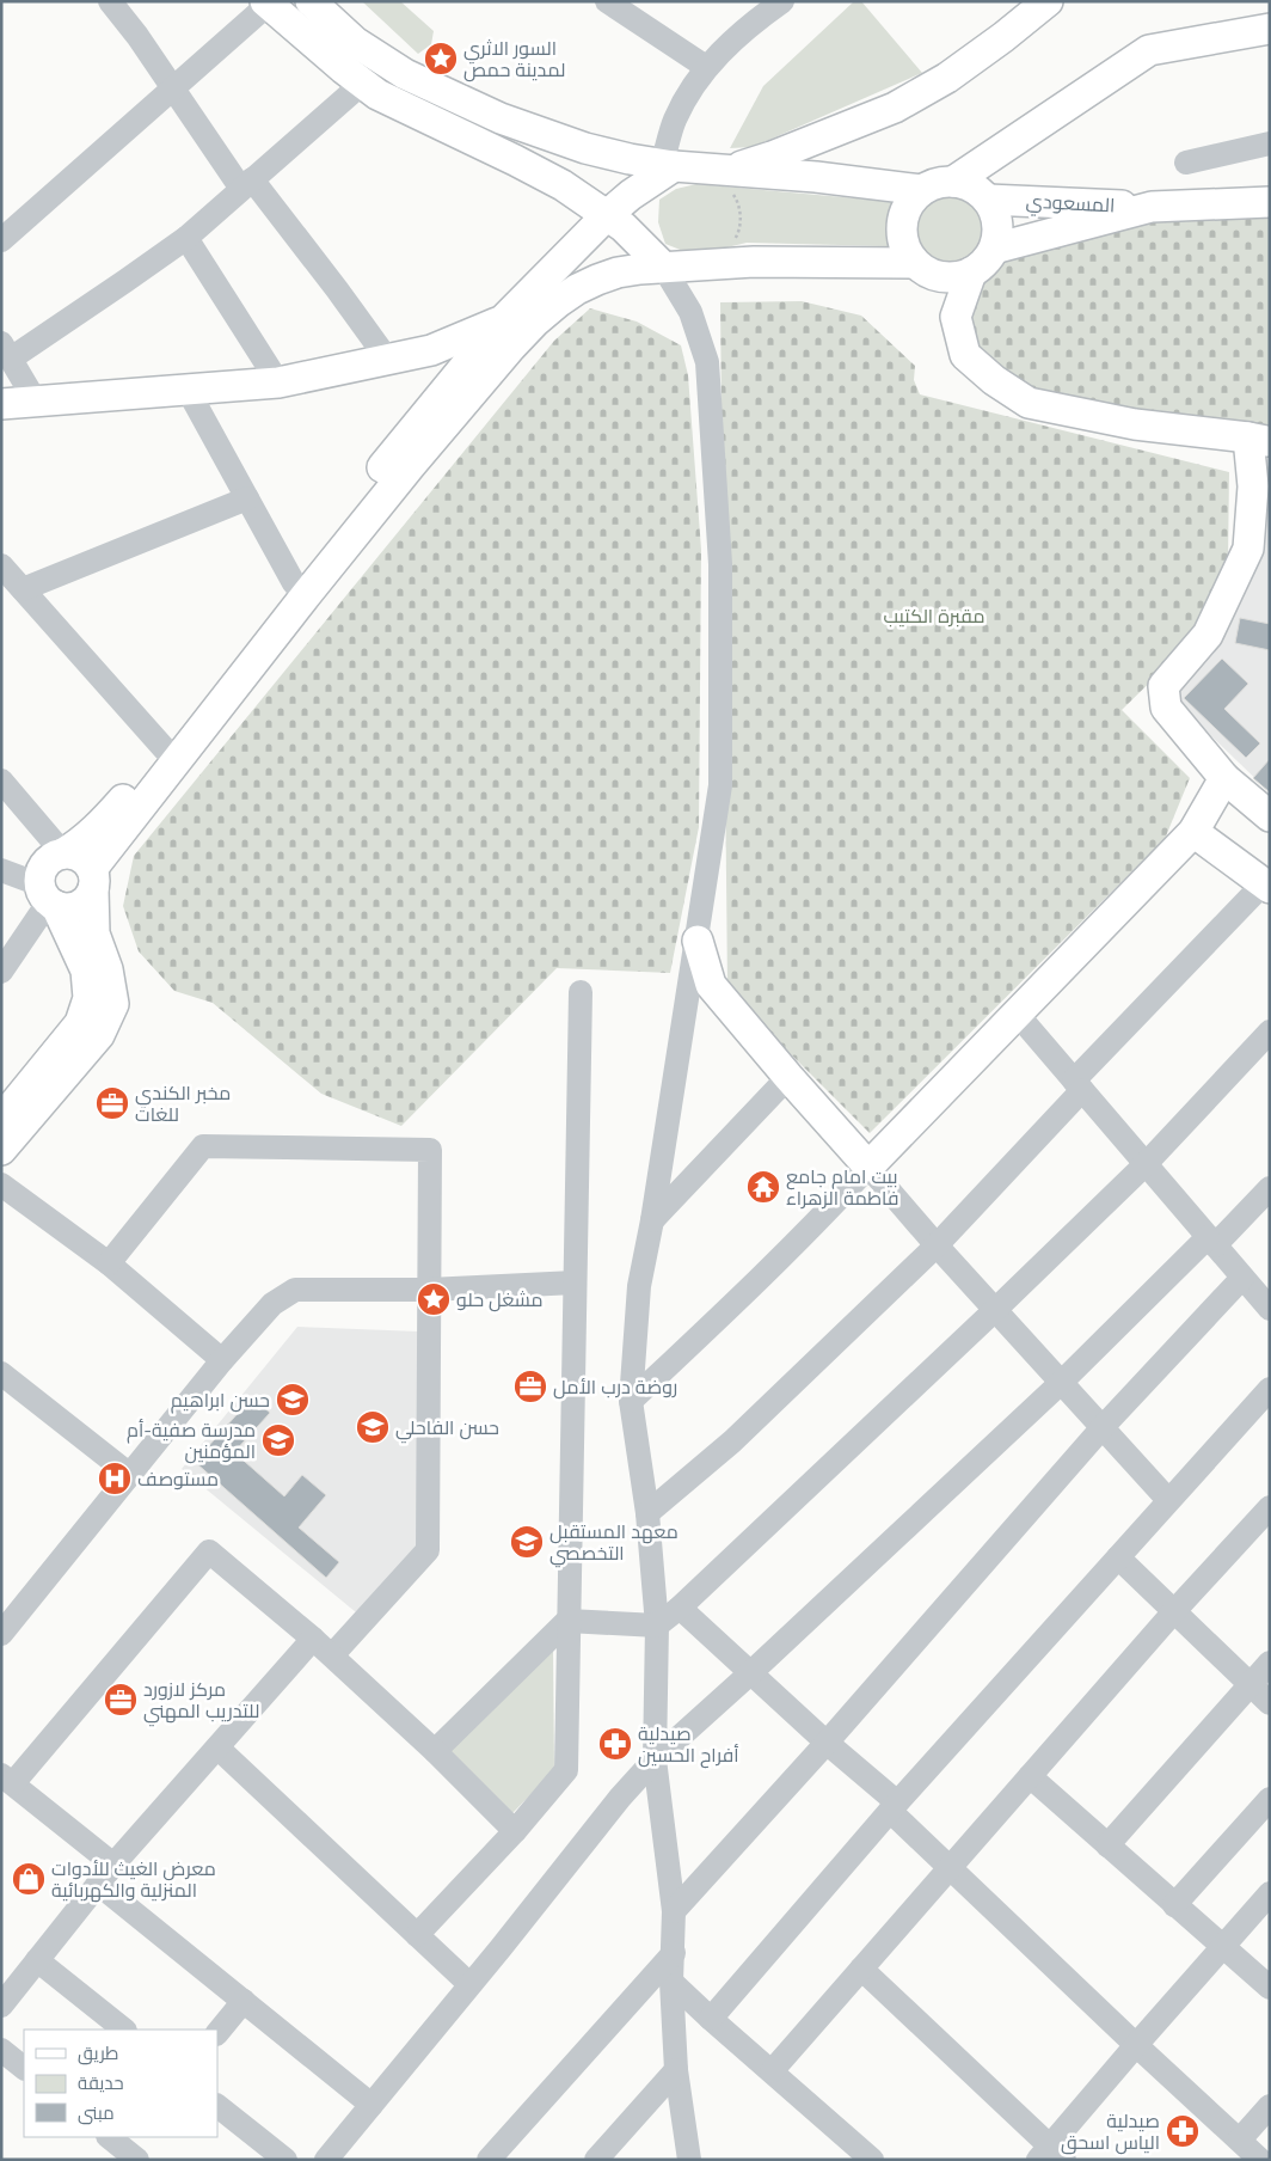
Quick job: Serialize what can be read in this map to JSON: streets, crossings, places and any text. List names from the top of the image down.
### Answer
{
  "streets": {
    "main road": ["المسعودي"]
  },
  "parks": ["مقبرة الكتيب"],
  "places": {
    "place": ["السور الاثري لمدينة حمص", "مشغل حلو"],
    "office": ["مخبر الكندي للغات", "روضة درب الأمل", "مركز لازورد للتدريب المهني"],
    "temple": ["بيت امام جامع فاطمة الزهراء"],
    "school or university": [
      "حسن ابراهيم",
      "حسن الفاحلي",
      "مدرسة صفية-أم المؤمنين",
      "معهد المستقبل التخصصي"
    ],
    "hospital": ["مستوصف"],
    "pharmacy": ["صيدلية أفراح الحسين", "صيدلية الياس اسحق"],
    "shop": ["معرض الغيث للأدوات المنزلية والكهربائية"]
  },
  "legend": ["طريق", "حديقة", "مبنى"]
}
